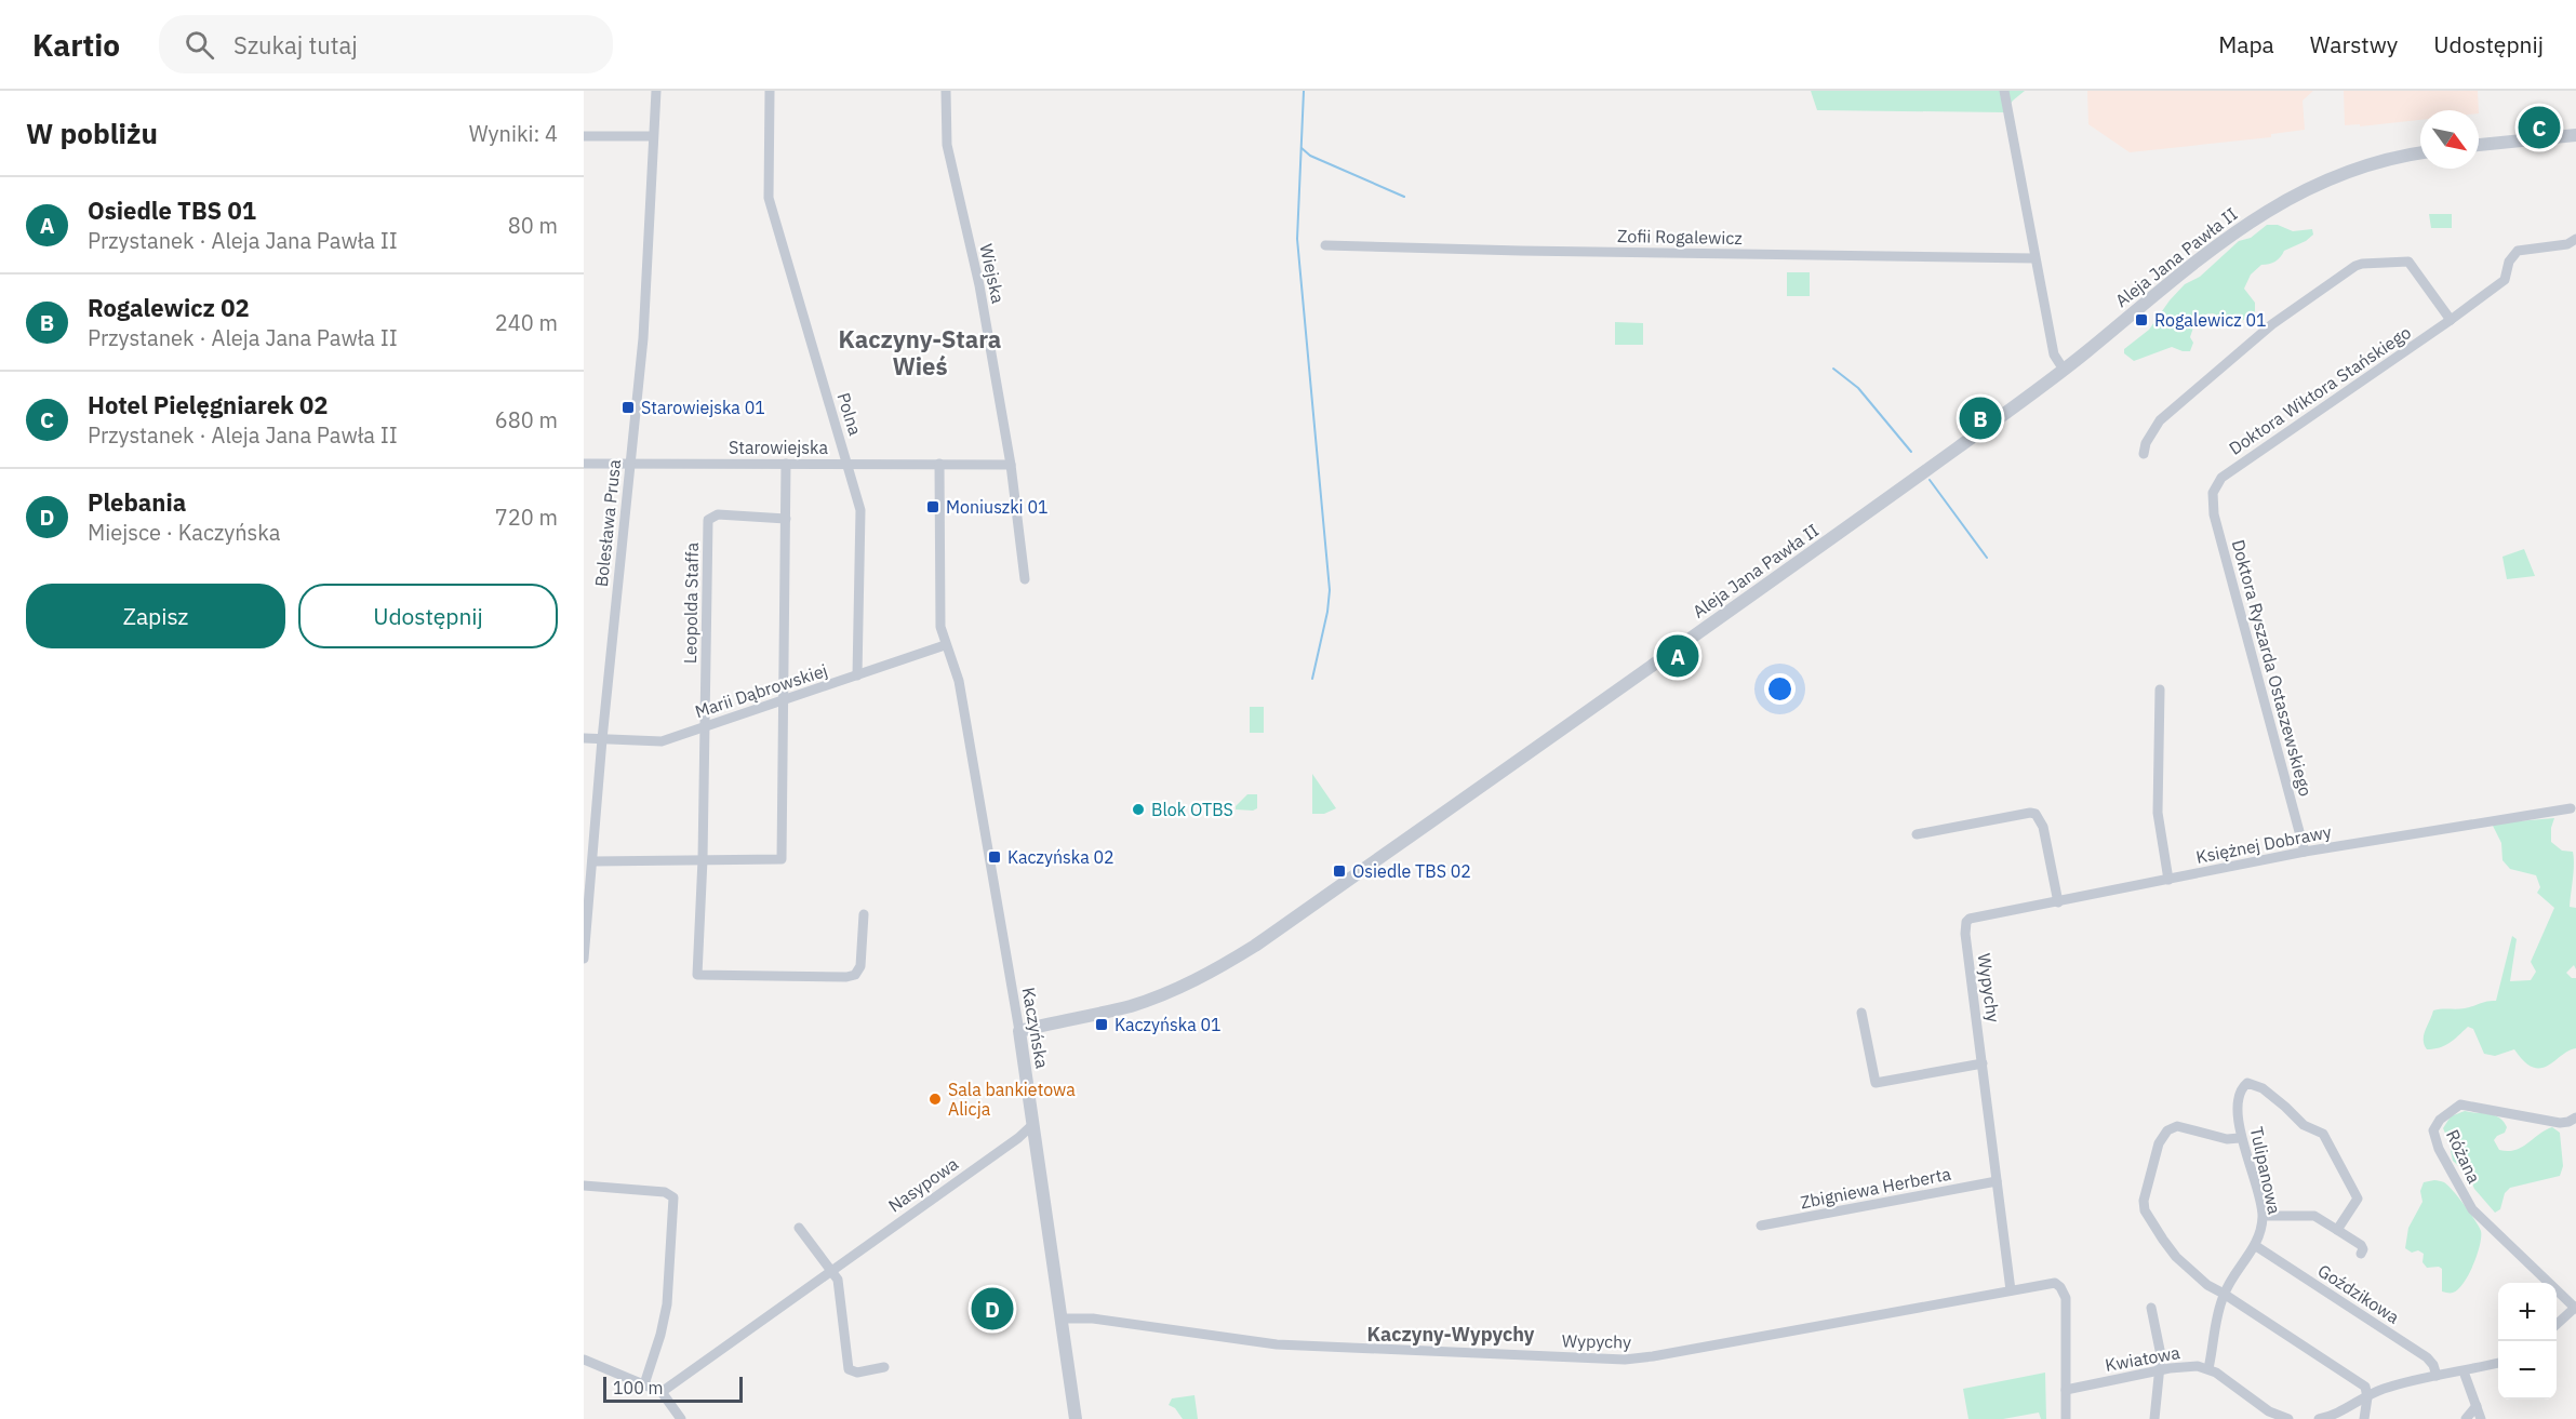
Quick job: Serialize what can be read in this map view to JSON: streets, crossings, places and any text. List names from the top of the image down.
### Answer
{
  "streets": {
    "street": [
      "Zofii Rogalewicz",
      "Aleja Jana Pawła II",
      "Wiejska",
      "Doktora Wiktora Stańskiego",
      "Polna",
      "Starowiejska",
      "Bolesława Prusa",
      "Leopolda Staffa",
      "Doktora Ryszarda Ostaszewskiego",
      "Marii Dąbrowskiej",
      "Księżnej Dobrawy",
      "Wypychy",
      "Kaczyńska",
      "Różana",
      "Tulipanowa",
      "Nasypowa",
      "Zbigniewa Herberta",
      "Goździkowa",
      "Kwiatowa"
    ]
  },
  "crossings": [
    ["Aleja Jana Pawła II", "Kaczyńska"],
    ["Wiejska", "Starowiejska"],
    ["Doktora Wiktora Stańskiego", "Doktora Ryszarda Ostaszewskiego"],
    ["Polna", "Starowiejska"],
    ["Polna", "Marii Dąbrowskiej"],
    ["Starowiejska", "Bolesława Prusa"],
    ["Starowiejska", "Kaczyńska"],
    ["Bolesława Prusa", "Marii Dąbrowskiej"],
    ["Leopolda Staffa", "Marii Dąbrowskiej"],
    ["Doktora Ryszarda Ostaszewskiego", "Księżnej Dobrawy"],
    ["Marii Dąbrowskiej", "Kaczyńska"],
    ["Księżnej Dobrawy", "Wypychy"],
    ["Wypychy", "Kaczyńska"],
    ["Wypychy", "Zbigniewa Herberta"],
    ["Wypychy", "Kwiatowa"],
    ["Kaczyńska", "Nasypowa"],
    ["Tulipanowa", "Goździkowa"],
    ["Tulipanowa", "Kwiatowa"]
  ],
  "districts": ["Kaczyny-Stara Wieś", "Kaczyny-Wypychy"],
  "places": {
    "transit": [
      "Rogalewicz 01",
      "Starowiejska 01",
      "Moniuszki 01",
      "Kaczyńska 02",
      "Osiedle TBS 02",
      "Kaczyńska 01"
    ],
    "other": ["Blok OTBS", "Sala bankietowa Alicja"]
  },
  "scale_bar": "100 m",
  "north": "bottom right",
  "page": {
    "header": "Kartio",
    "search": "Szukaj tutaj",
    "nav": ["Mapa", "Warstwy", "Udostępnij"],
    "heading": ["W pobliżu", "Wyniki: 4"],
    "pins": [
      "C",
      "B",
      "A",
      "D"
    ],
    "list": [
      {
        "mark": "A",
        "name": "Osiedle TBS 01",
        "note": "Przystanek · Aleja Jana Pawła II",
        "value": "80 m"
      },
      {
        "mark": "B",
        "name": "Rogalewicz 02",
        "note": "Przystanek · Aleja Jana Pawła II",
        "value": "240 m"
      },
      {
        "mark": "C",
        "name": "Hotel Pielęgniarek 02",
        "note": "Przystanek · Aleja Jana Pawła II",
        "value": "680 m"
      },
      {
        "mark": "D",
        "name": "Plebania",
        "note": "Miejsce · Kaczyńska",
        "value": "720 m"
      }
    ],
    "buttons": ["Zapisz", "Udostępnij"],
    "map_buttons": ["+", "−"],
    "scale": "100 m"
  }
}
